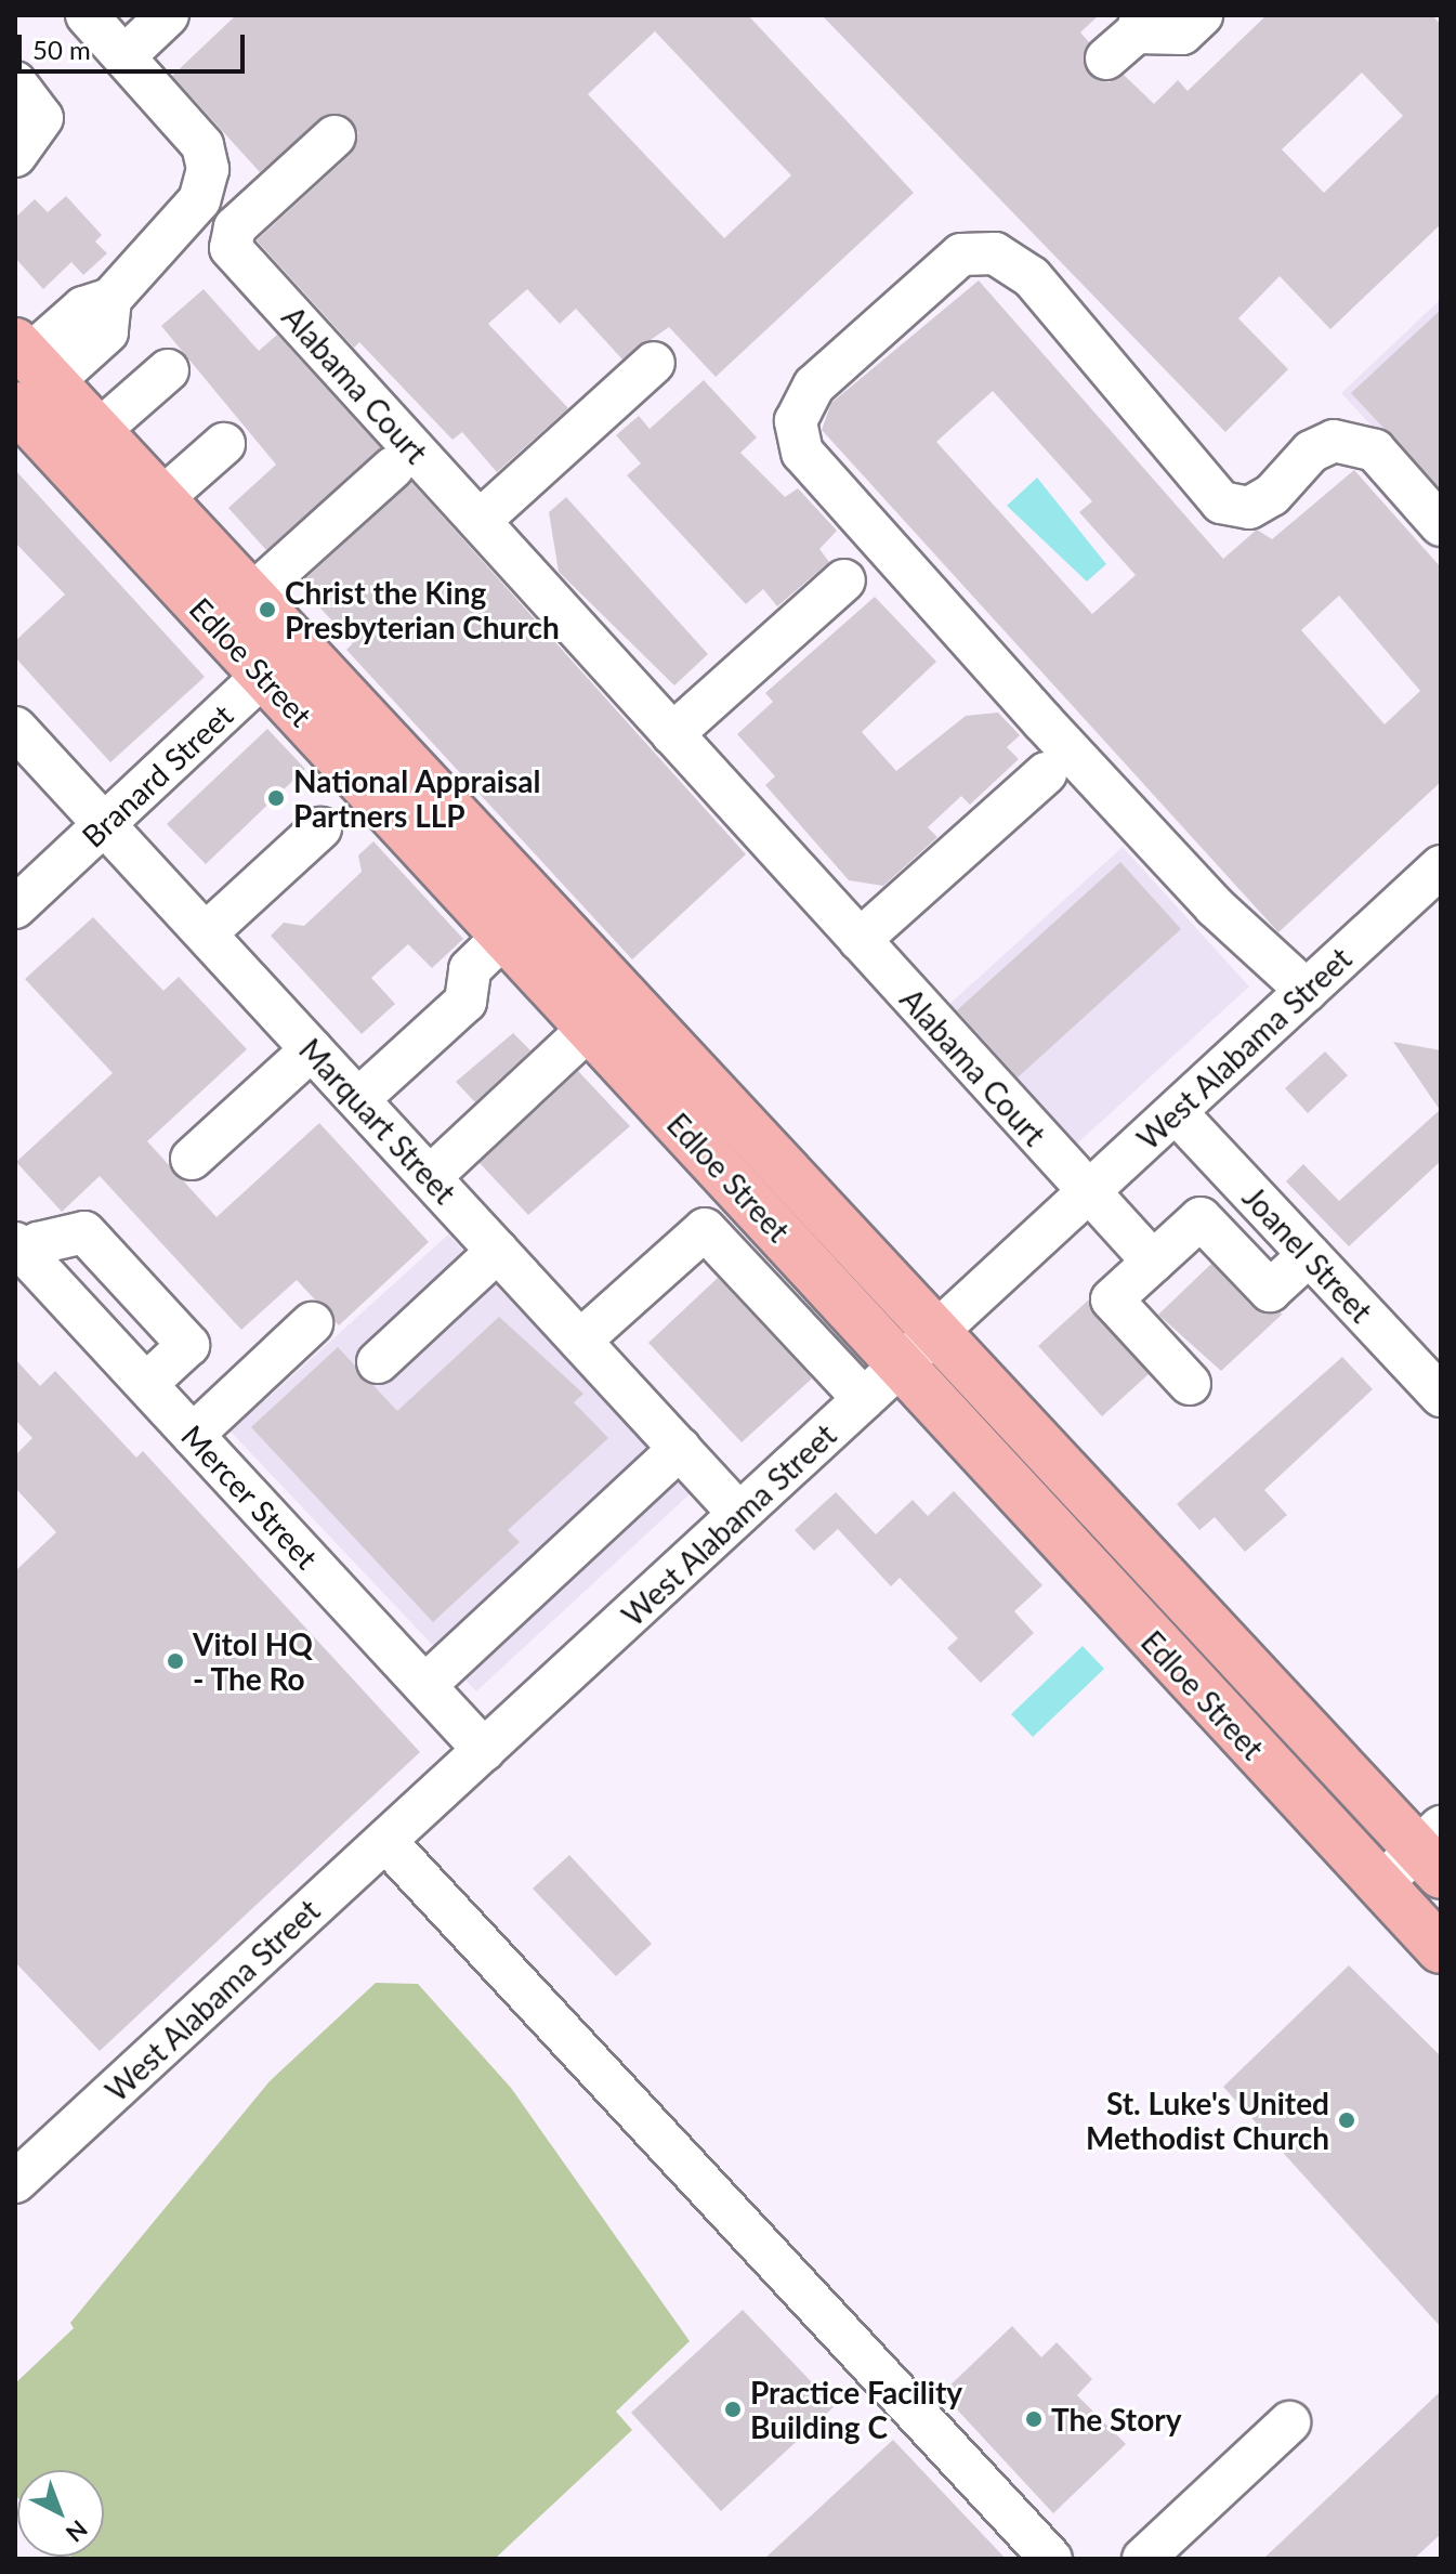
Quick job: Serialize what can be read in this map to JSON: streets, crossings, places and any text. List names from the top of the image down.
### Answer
{
  "streets": {
    "main road": ["Edloe Street"],
    "street": [
      "Alabama Court",
      "Branard Street",
      "West Alabama Street",
      "Marquart Street",
      "Joanel Street",
      "Mercer Street"
    ]
  },
  "crossings": [
    ["Alabama Court", "West Alabama Street"],
    ["Edloe Street", "Branard Street"],
    ["Edloe Street", "West Alabama Street"],
    ["Branard Street", "Marquart Street"],
    ["West Alabama Street", "Marquart Street"],
    ["West Alabama Street", "Joanel Street"],
    ["West Alabama Street", "Mercer Street"]
  ],
  "places": [
    "Christ the King Presbyterian Church",
    "National Appraisal Partners LLP",
    "Vitol HQ - The Ro",
    "St. Luke's United Methodist Church",
    "Practice Facility Building C",
    "The Story"
  ],
  "scale_bar": "50 m",
  "north": "bottom right"
}
